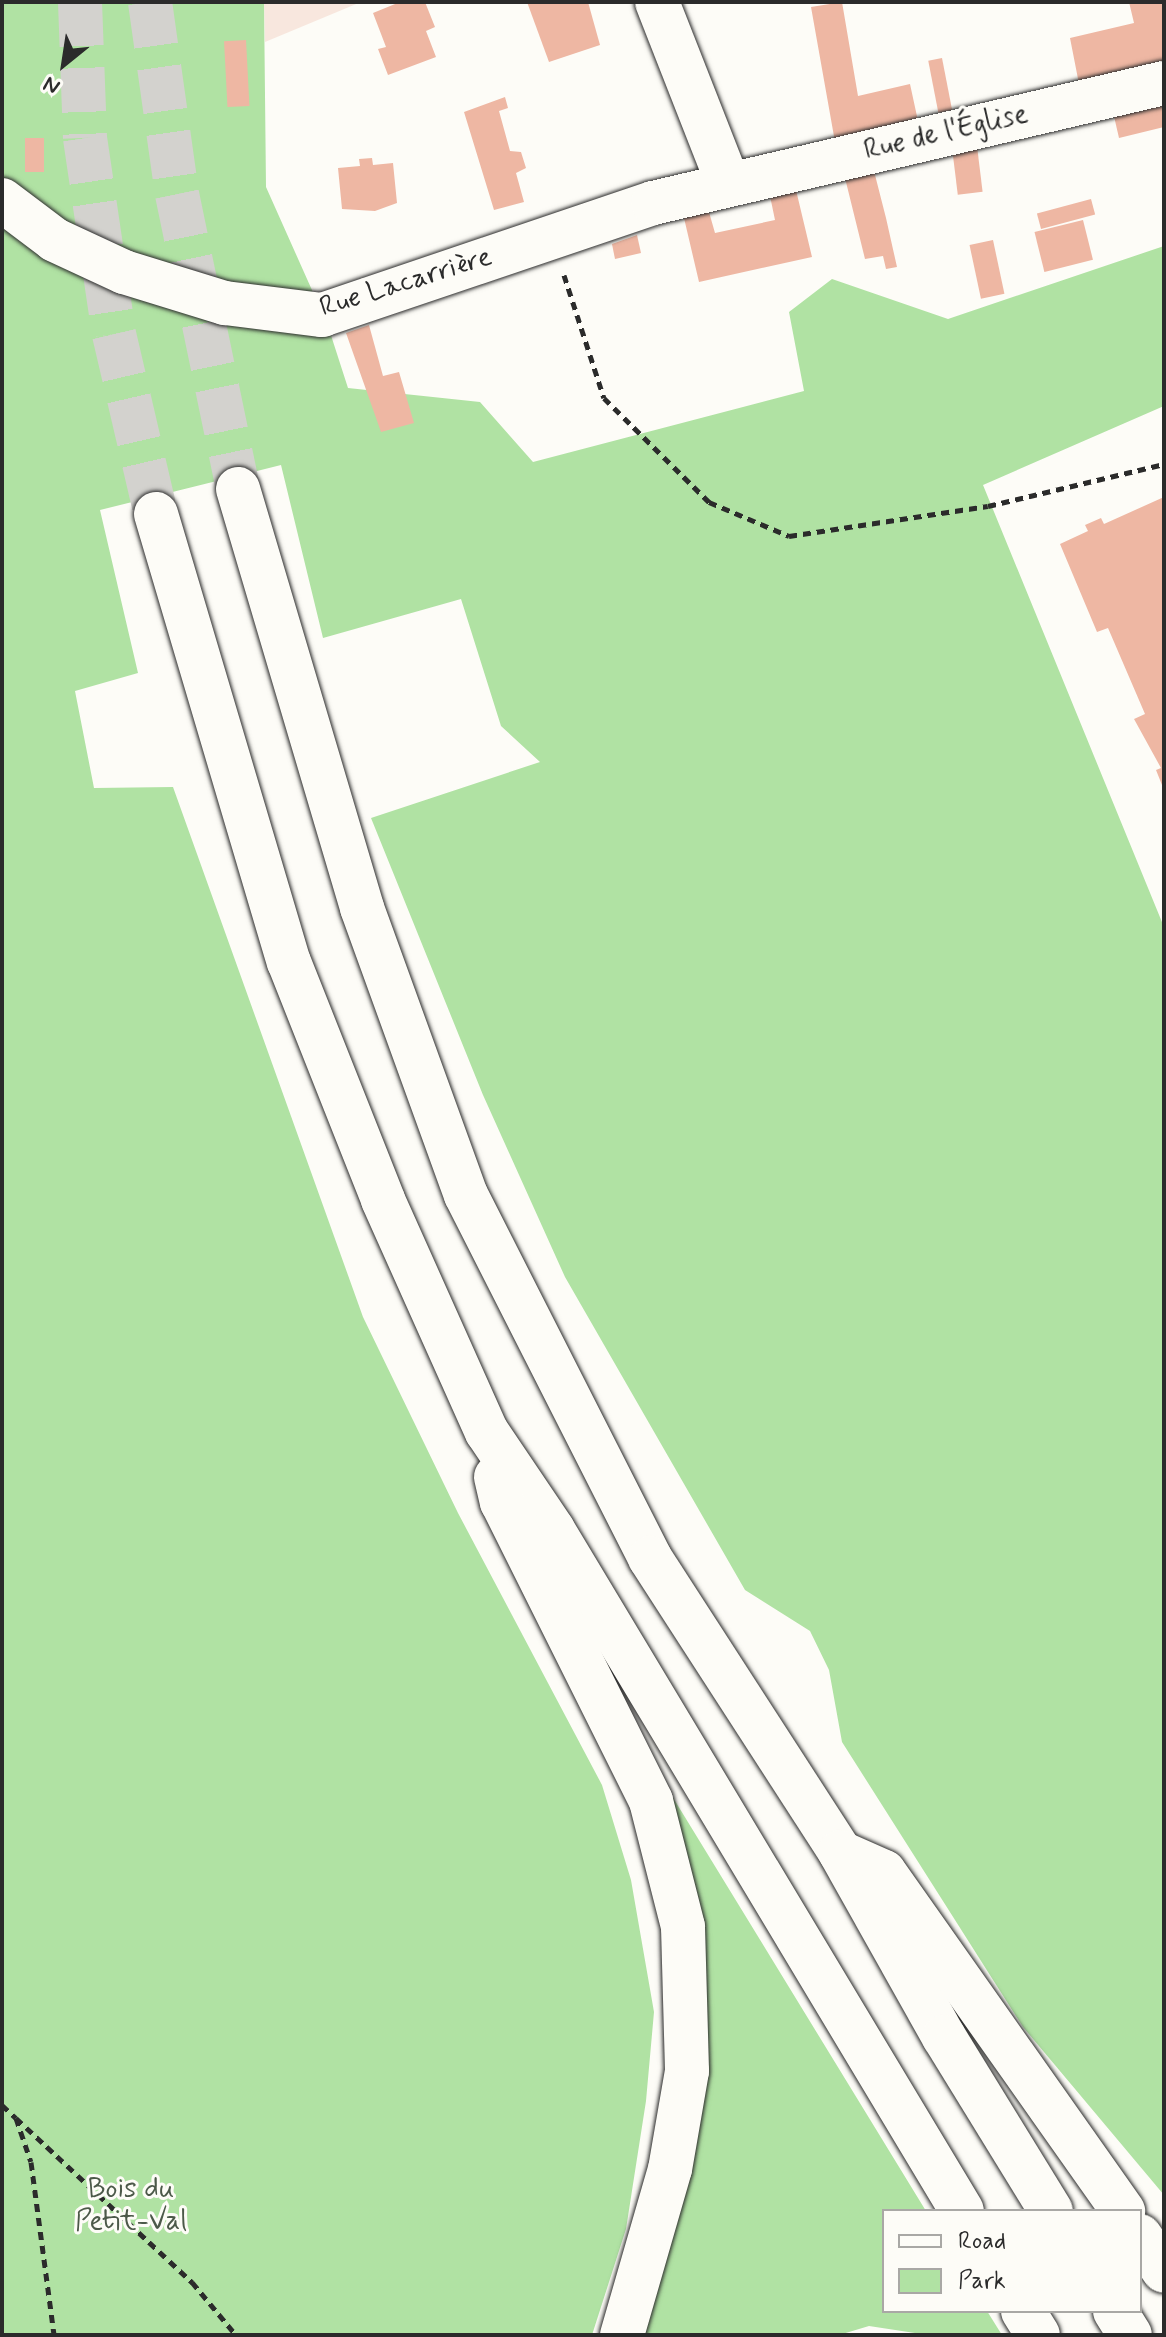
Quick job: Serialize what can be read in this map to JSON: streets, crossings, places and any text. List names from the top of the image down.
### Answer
{
  "streets": {
    "main road": ["Rue de l'Église", "Rue Lacarrière"]
  },
  "crossings": [
    ["Rue de l'Église", "Rue Lacarrière"]
  ],
  "parks": ["Bois du Petit-Val"],
  "legend": ["Road", "Park"],
  "north": "bottom left"
}
